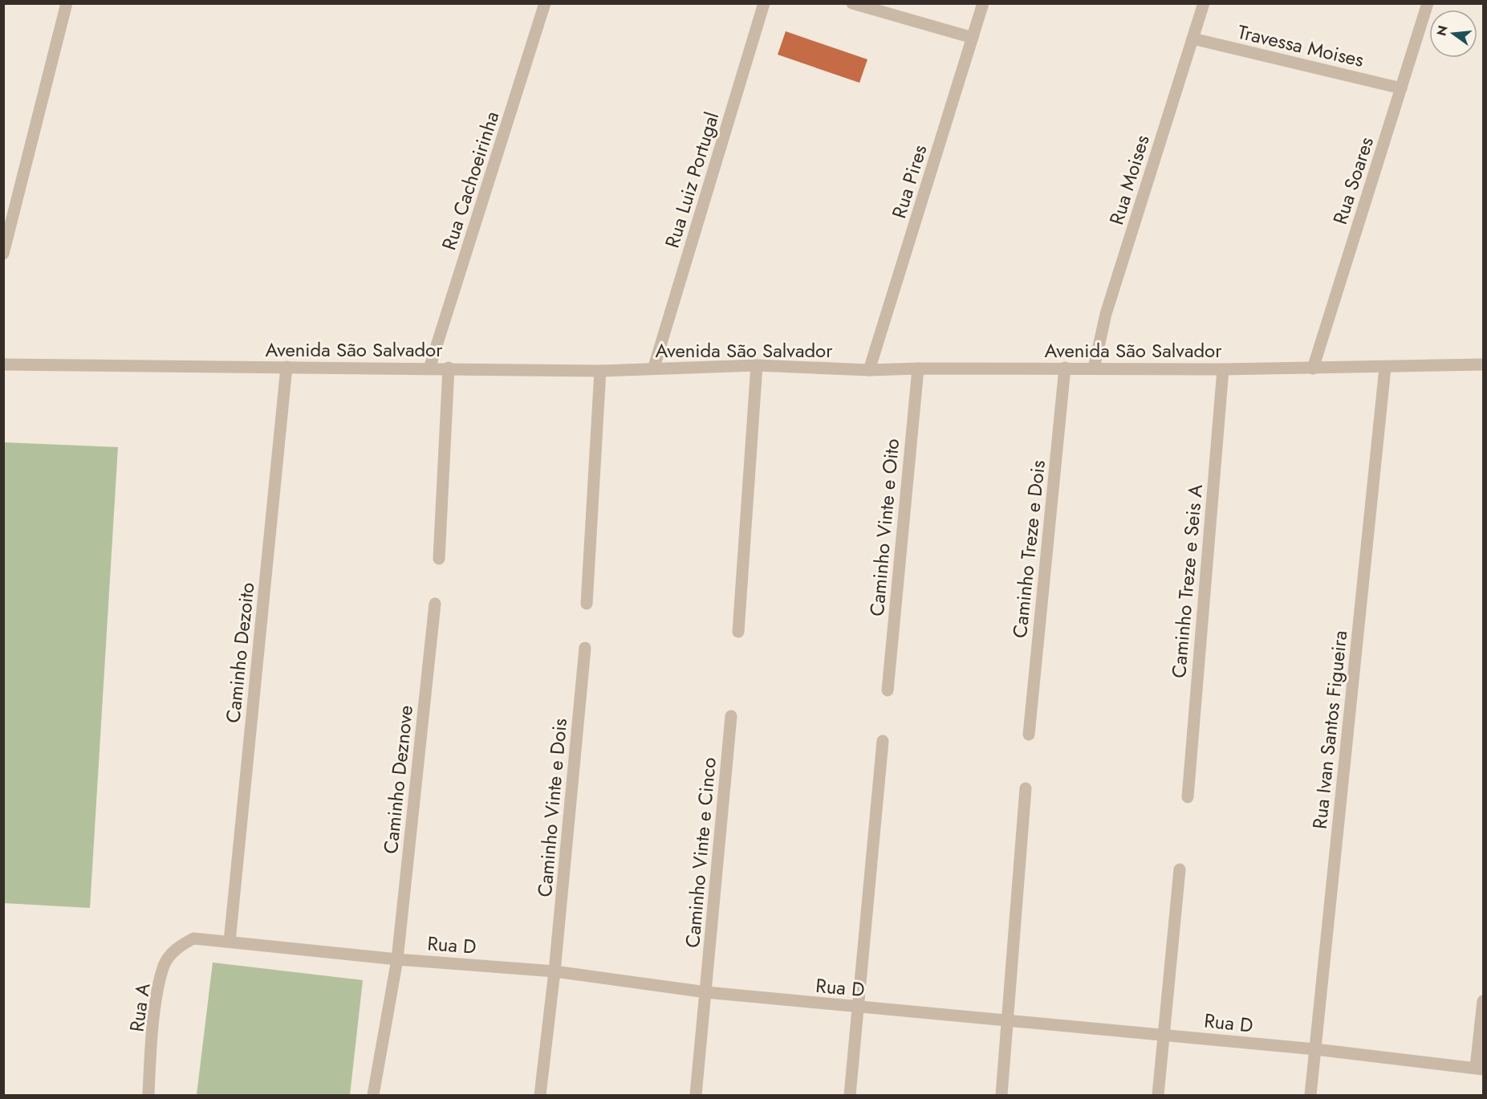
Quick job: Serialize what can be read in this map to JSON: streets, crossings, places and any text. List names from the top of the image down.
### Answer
{
  "streets": {
    "street": [
      "Travessa Moises",
      "Rua Luiz Portugal",
      "Rua Moises",
      "Rua Cachoeirinha",
      "Rua Soares",
      "Rua Pires",
      "Avenida São Salvador",
      "Caminho Vinte e Oito",
      "Caminho Treze e Dois",
      "Caminho Treze e Seis A",
      "Caminho Dezoito",
      "Rua Ivan Santos Figueira",
      "Caminho Deznove",
      "Caminho Vinte e Dois",
      "Caminho Vinte e Cinco",
      "Rua D",
      "Rua A"
    ]
  },
  "crossings": [
    ["Travessa Moises", "Rua Moises"],
    ["Travessa Moises", "Rua Soares"],
    ["Rua Luiz Portugal", "Avenida São Salvador"],
    ["Rua Moises", "Avenida São Salvador"],
    ["Rua Cachoeirinha", "Avenida São Salvador"],
    ["Rua Soares", "Avenida São Salvador"],
    ["Rua Pires", "Avenida São Salvador"],
    ["Avenida São Salvador", "Caminho Vinte e Oito"],
    ["Avenida São Salvador", "Caminho Treze e Dois"],
    ["Avenida São Salvador", "Caminho Treze e Seis A"],
    ["Avenida São Salvador", "Caminho Dezoito"],
    ["Avenida São Salvador", "Rua Ivan Santos Figueira"],
    ["Caminho Dezoito", "Rua D"],
    ["Rua Ivan Santos Figueira", "Rua D"],
    ["Caminho Deznove", "Rua D"],
    ["Caminho Vinte e Dois", "Rua D"],
    ["Caminho Vinte e Cinco", "Rua D"],
    ["Rua D", "Rua A"]
  ],
  "north": "left"
}
